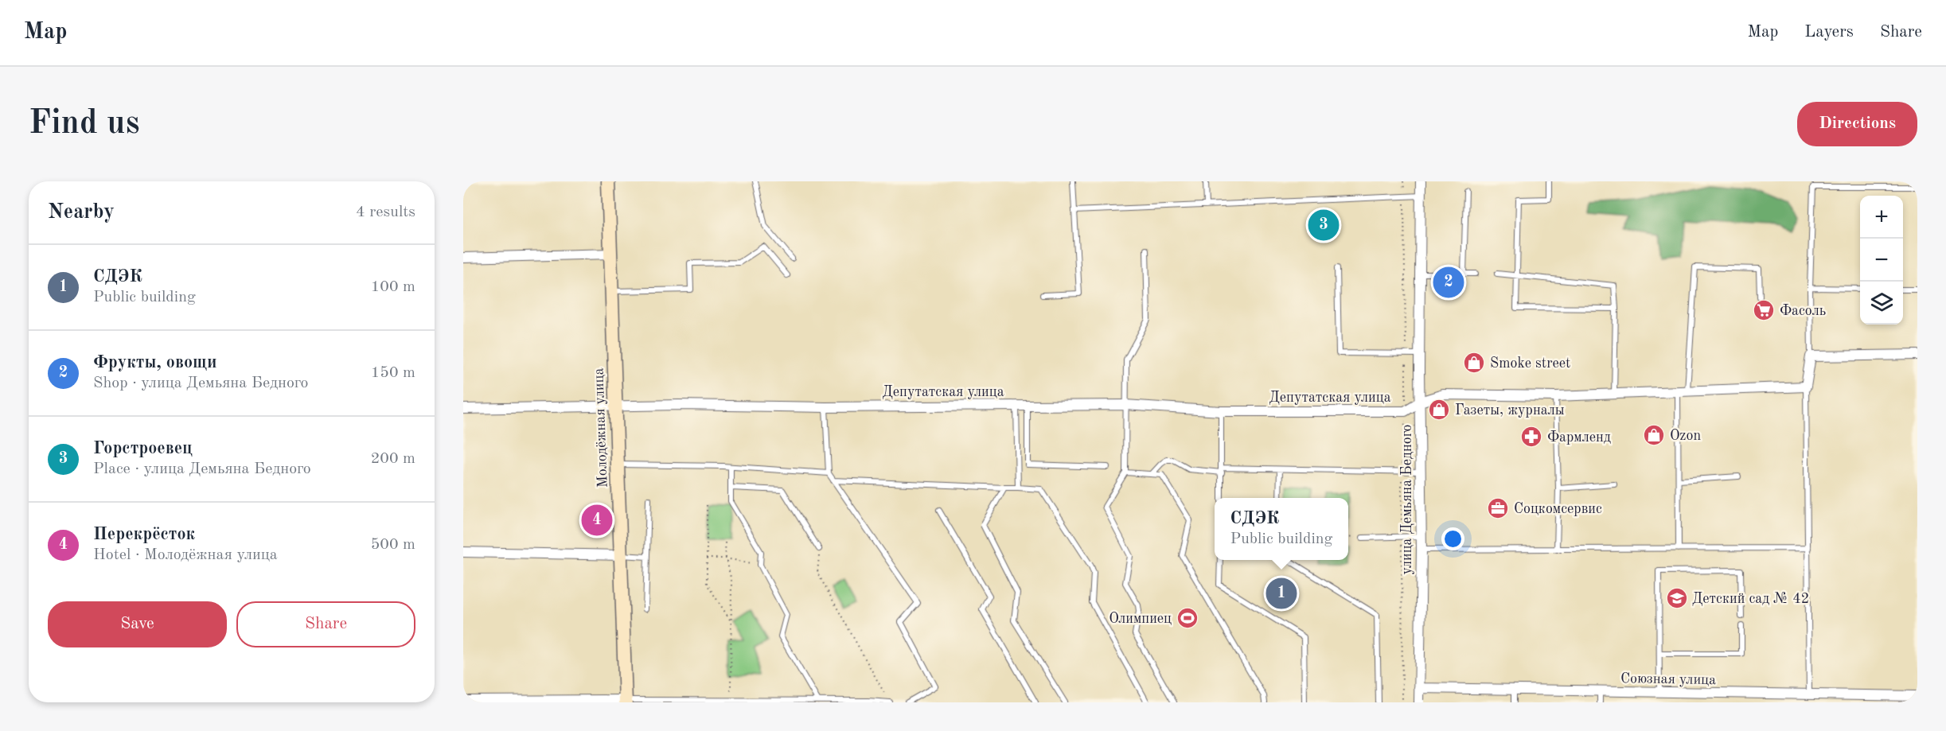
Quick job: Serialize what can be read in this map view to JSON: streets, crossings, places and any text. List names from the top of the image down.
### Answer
{
  "streets": {
    "street": [
      "Депутатская улица",
      "Молодёжная улица",
      "улица Демьяна Бедного",
      "Союзная улица"
    ]
  },
  "crossings": [
    ["Депутатская улица", "Молодёжная улица"],
    ["Депутатская улица", "улица Демьяна Бедного"],
    ["улица Демьяна Бедного", "Союзная улица"]
  ],
  "places": {
    "supermarket": ["Фасоль"],
    "shop": ["Smoke street", "Газеты, журналы", "Ozon"],
    "pharmacy": ["Фармленд"],
    "office": ["Соцкомсервис"],
    "school or university": ["Детский сад № 42"],
    "sports": ["Олимпиец"]
  },
  "page": {
    "header": "Map",
    "nav": ["Map", "Layers", "Share"],
    "buttons": [
      "Directions",
      ["Save", "Share"]
    ],
    "title": "Find us",
    "heading": ["Nearby", "4 results"],
    "map_buttons": ["+", "−"],
    "pins": [
      "3",
      "2",
      "4",
      "1"
    ],
    "list": [
      {
        "mark": "1",
        "name": "СДЭК",
        "note": "Public building",
        "value": "100 m"
      },
      {
        "mark": "2",
        "name": "Фрукты, овощи",
        "note": "Shop · улица Демьяна Бедного",
        "value": "150 m"
      },
      {
        "mark": "3",
        "name": "Горстроевец",
        "note": "Place · улица Демьяна Бедного",
        "value": "200 m"
      },
      {
        "mark": "4",
        "name": "Перекрёсток",
        "note": "Hotel · Молодёжная улица",
        "value": "500 m"
      }
    ],
    "popup": ["СДЭК", "Public building"]
  }
}
